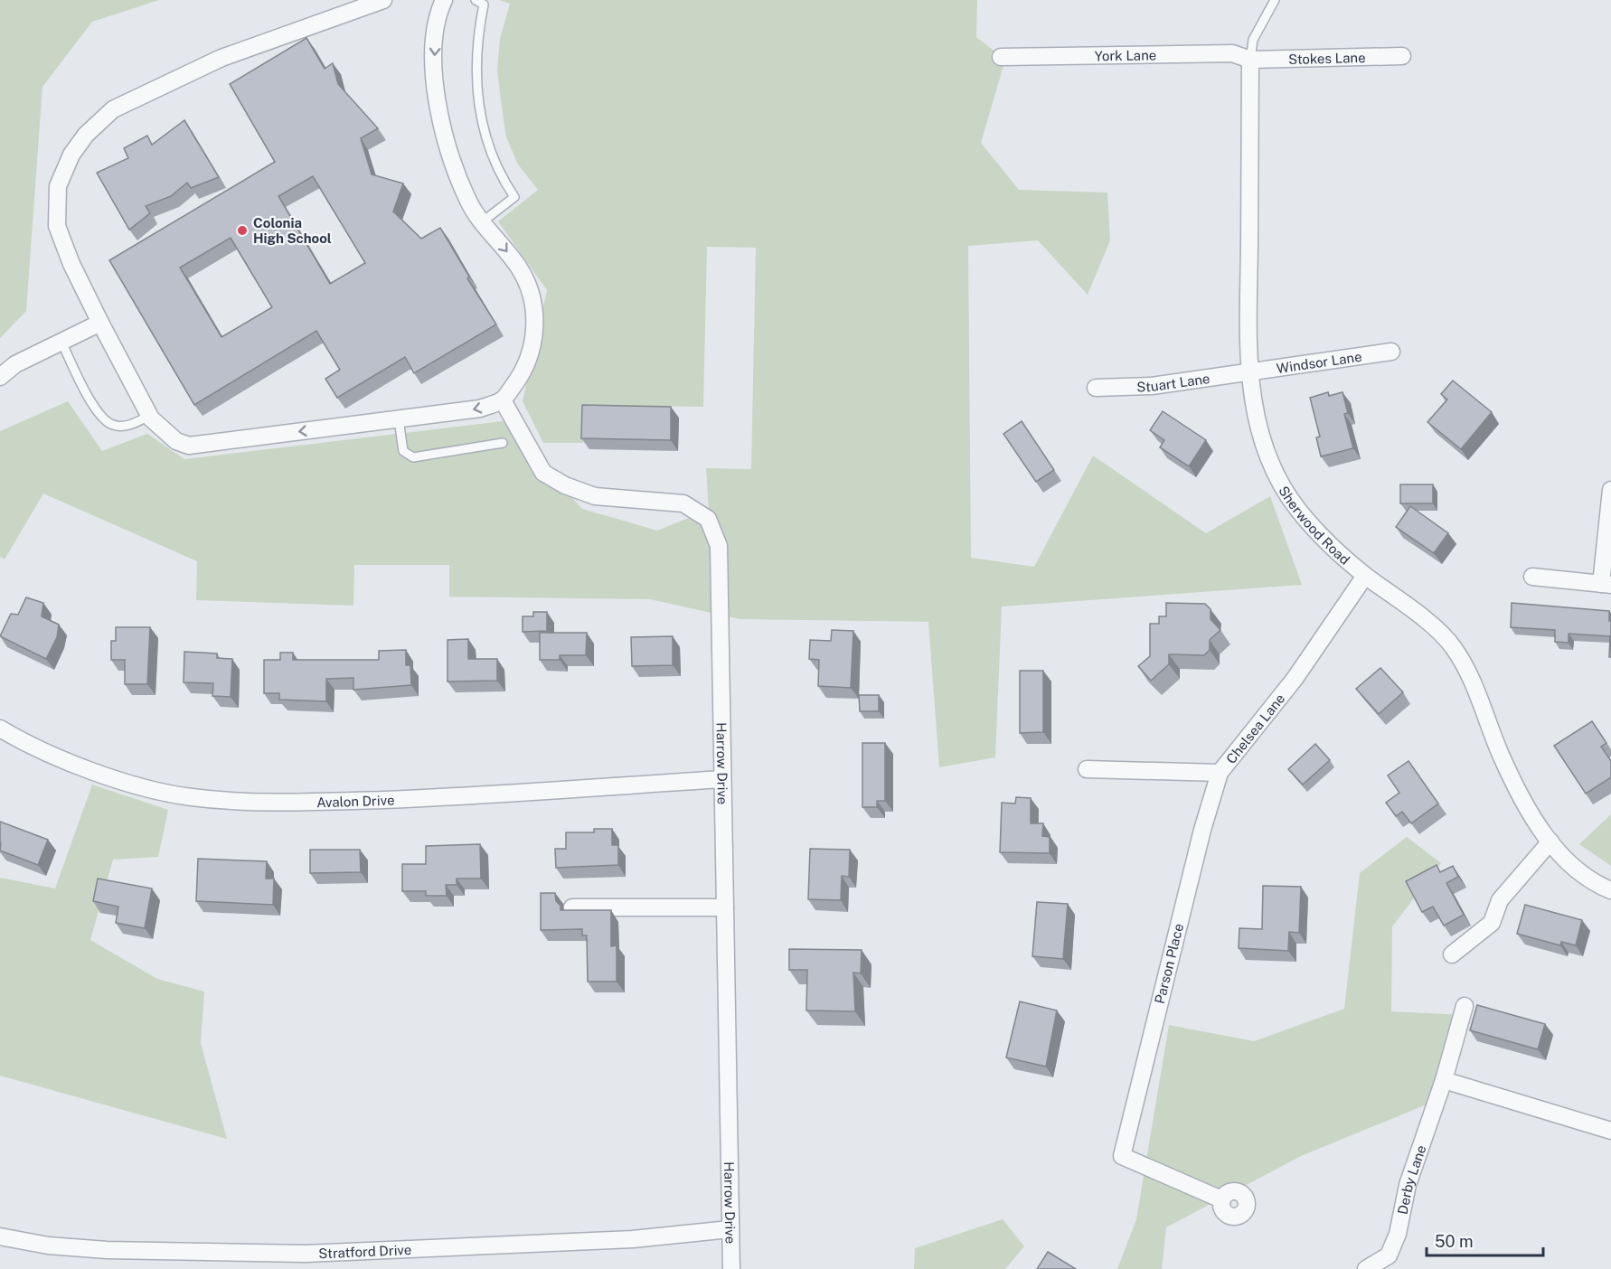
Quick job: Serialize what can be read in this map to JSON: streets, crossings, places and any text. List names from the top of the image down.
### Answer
{
  "streets": {
    "street": [
      "York Lane",
      "Stokes Lane",
      "Windsor Lane",
      "Stuart Lane",
      "Sherwood Road",
      "Chelsea Lane",
      "Harrow Drive",
      "Avalon Drive",
      "Parson Place",
      "Derby Lane",
      "Stratford Drive"
    ]
  },
  "crossings": [
    ["York Lane", "Stokes Lane"],
    ["York Lane", "Sherwood Road"],
    ["Stokes Lane", "Sherwood Road"],
    ["Windsor Lane", "Stuart Lane"],
    ["Windsor Lane", "Sherwood Road"],
    ["Stuart Lane", "Sherwood Road"],
    ["Sherwood Road", "Chelsea Lane"],
    ["Chelsea Lane", "Parson Place"],
    ["Harrow Drive", "Avalon Drive"],
    ["Harrow Drive", "Stratford Drive"]
  ],
  "places": ["Colonia High School"],
  "scale_bar": "50 m"
}
